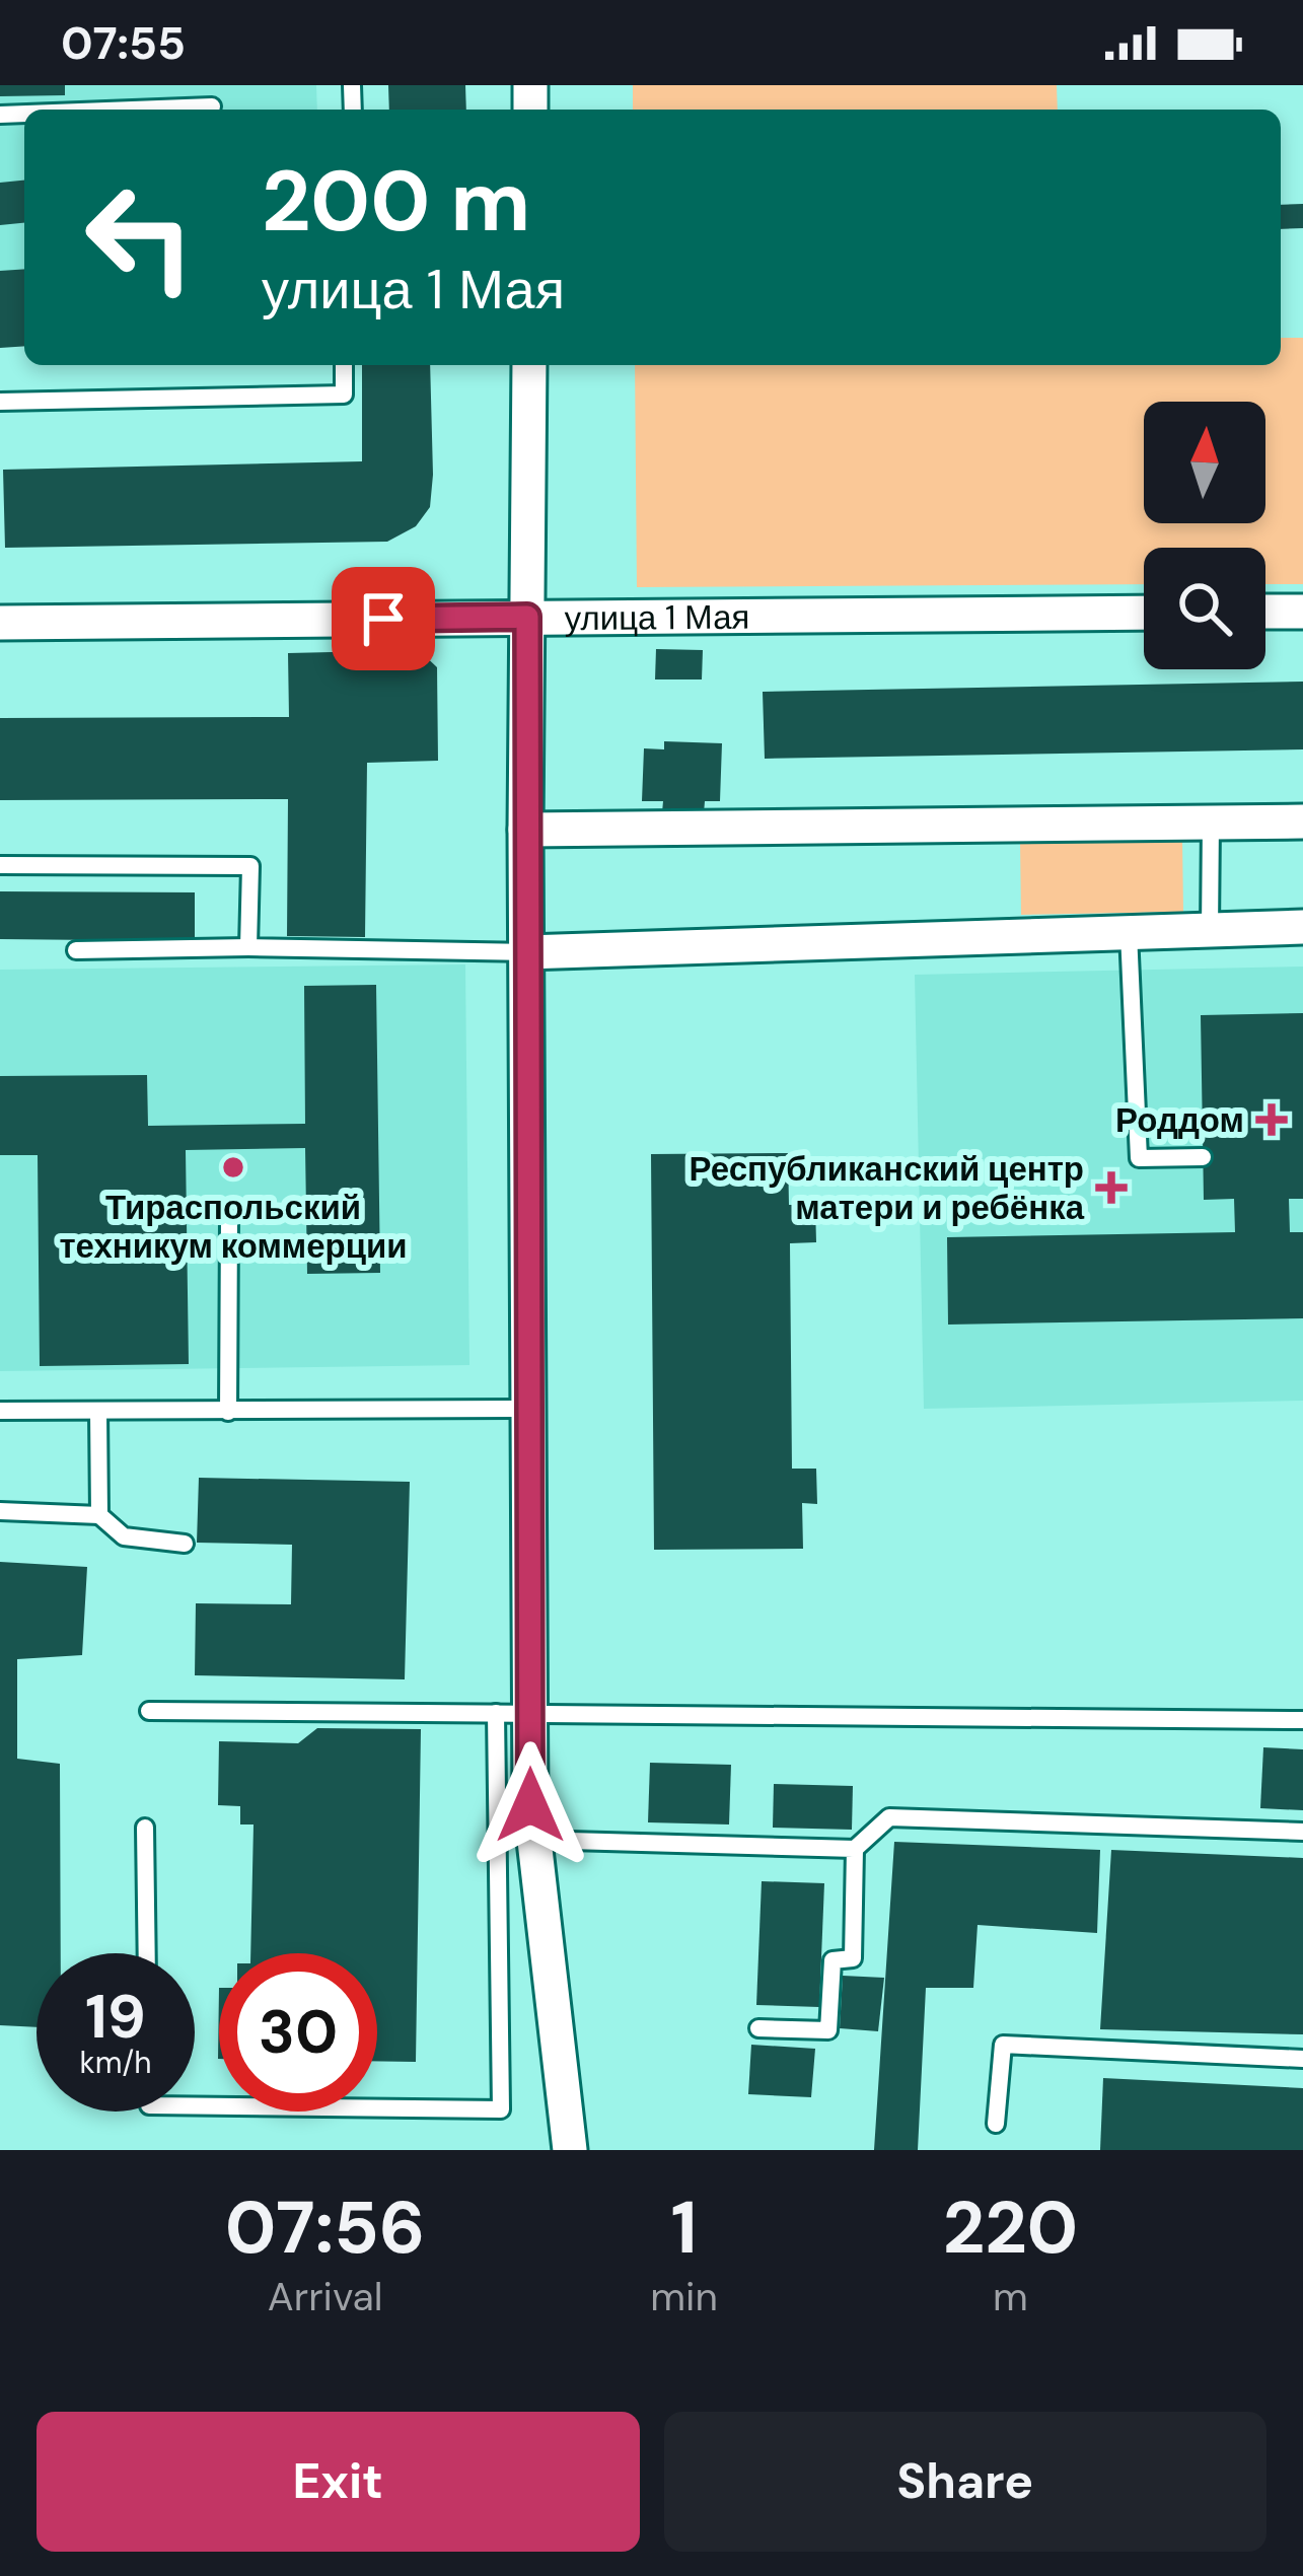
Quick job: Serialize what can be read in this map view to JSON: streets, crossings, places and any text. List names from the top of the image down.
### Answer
{
  "streets": {
    "street": ["улица 1 Мая"]
  },
  "places": {
    "health": ["Роддом", "Республиканский центр матери и ребёнка"],
    "other": ["Тираспольский техникум коммерции"]
  },
  "north": "top",
  "page": {
    "status": "07:55",
    "turn": ["200 m", "улица 1 Мая"],
    "speed": "19 km/h",
    "limit": "30",
    "eta": [
      "07:56",
      "Arrival",
      "1",
      "min",
      "220",
      "m"
    ],
    "buttons": ["Exit", "Share"]
  }
}
